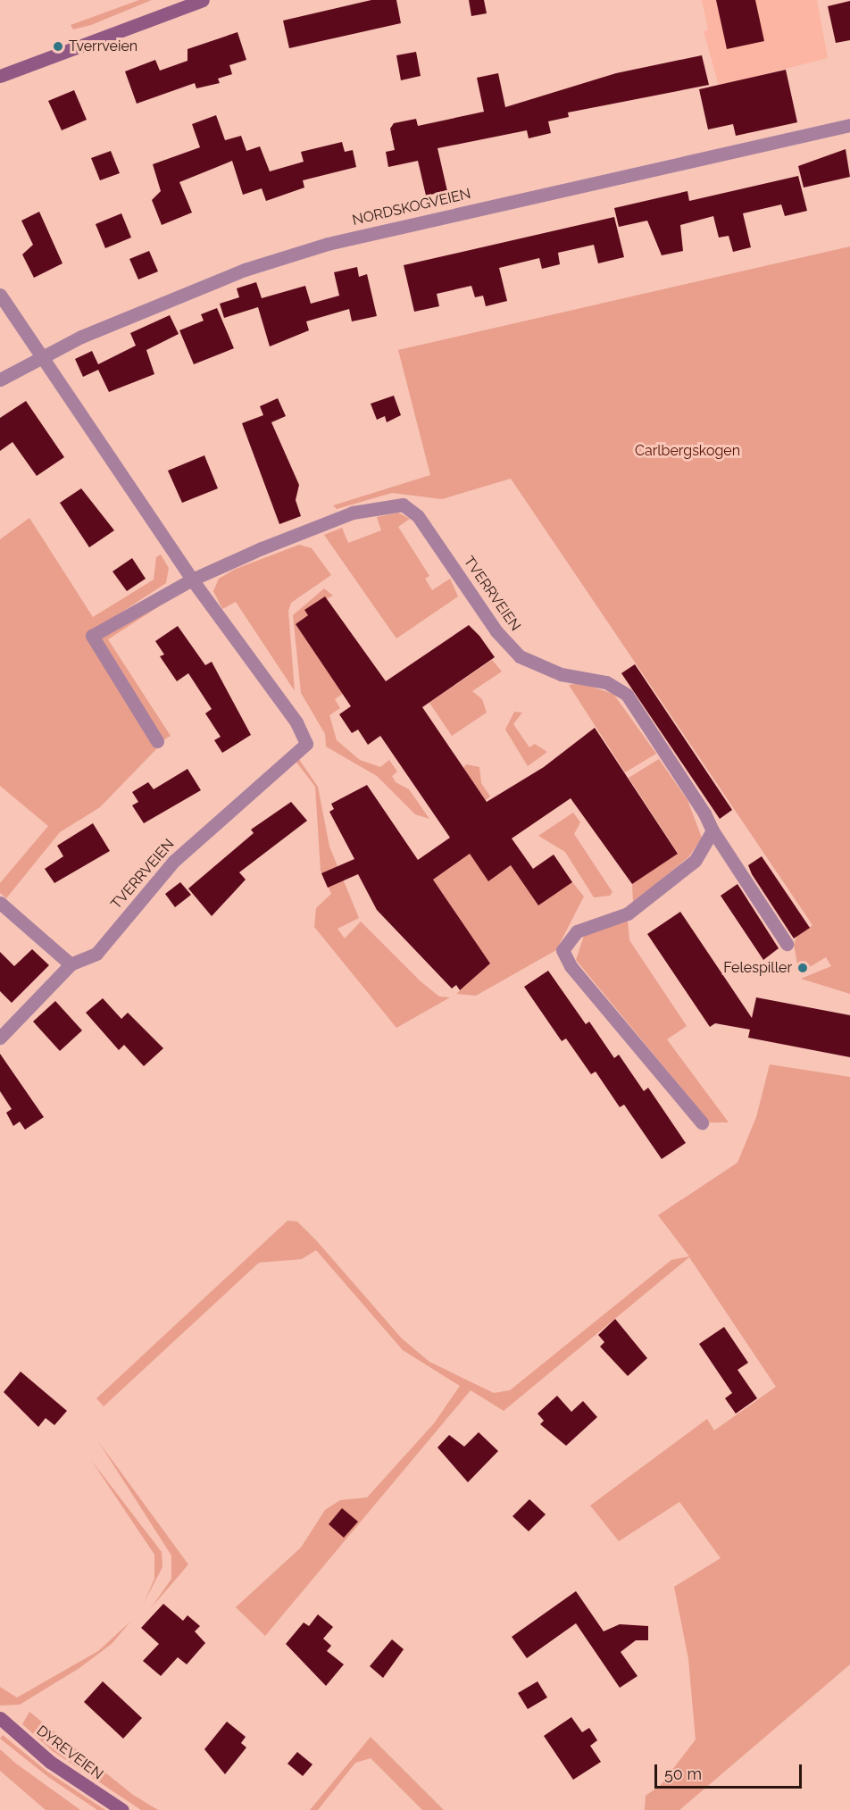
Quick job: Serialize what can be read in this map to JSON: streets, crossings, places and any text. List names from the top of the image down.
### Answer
{
  "streets": {
    "street": ["NORDSKOGVEIEN", "TVERRVEIEN", "DYREVEIEN"]
  },
  "crossings": [
    ["NORDSKOGVEIEN", "TVERRVEIEN"]
  ],
  "parks": ["Carlbergskogen"],
  "places": ["Tverrveien", "Felespiller"],
  "scale_bar": "50 m"
}
